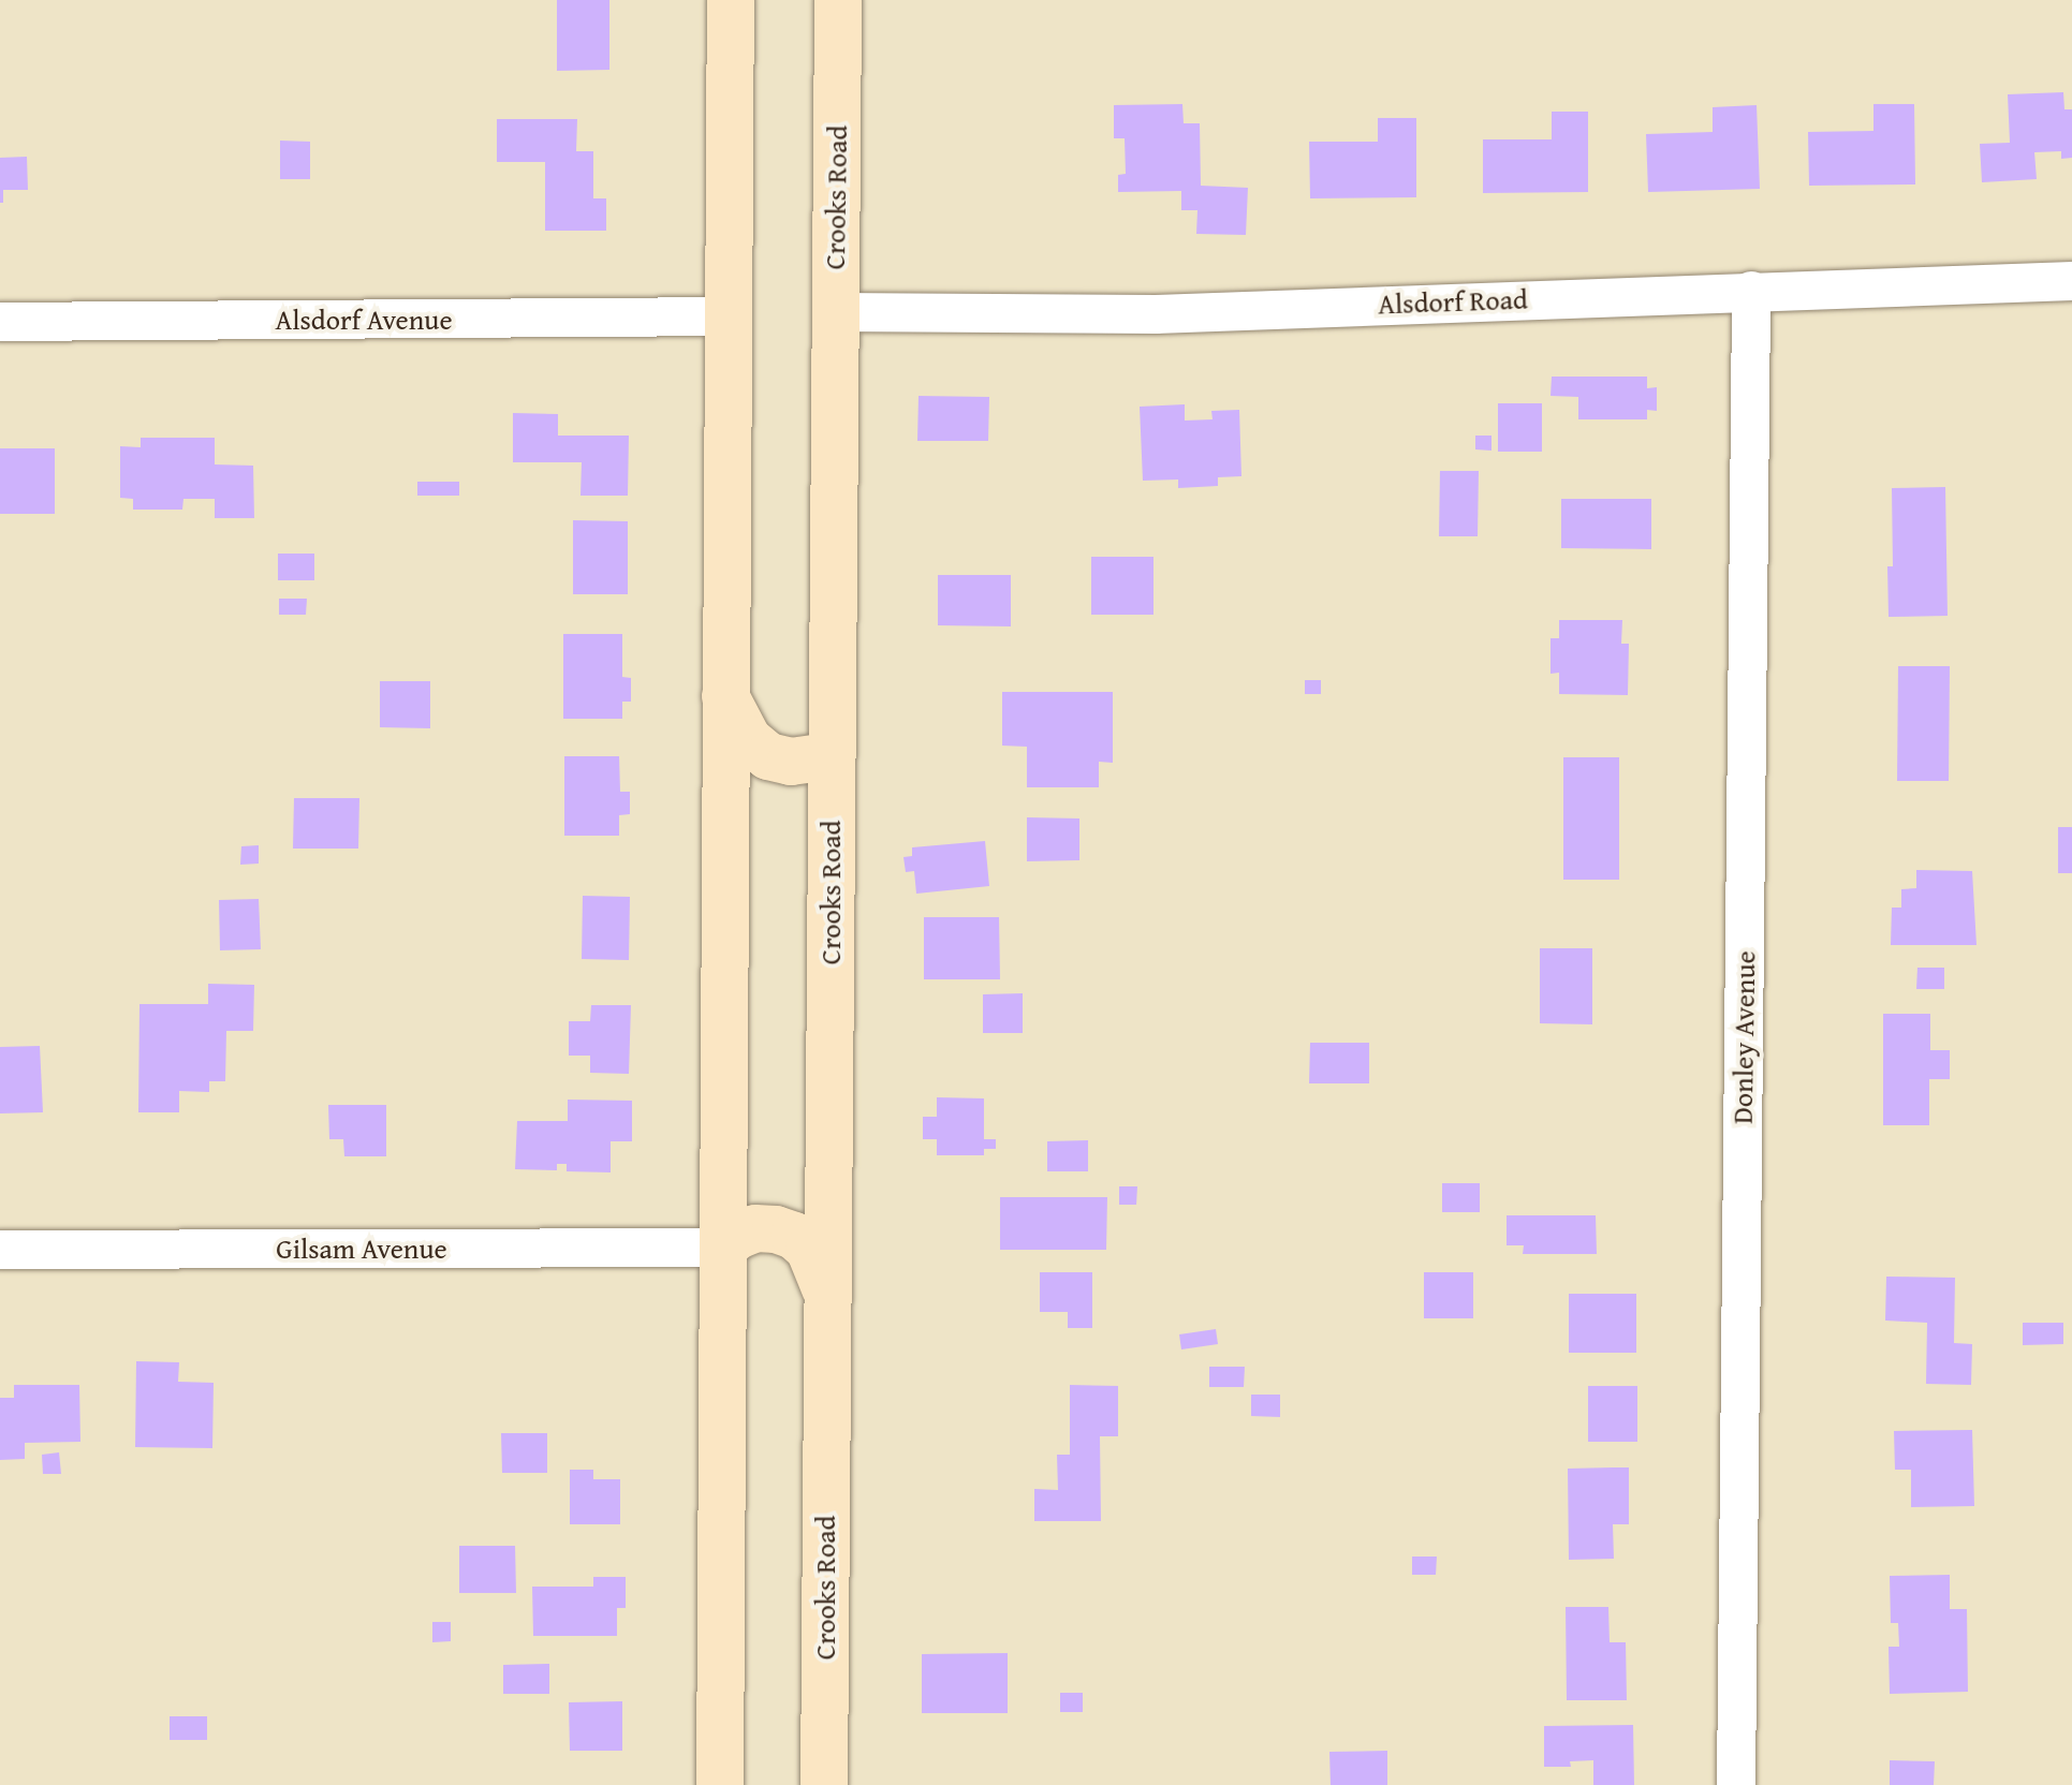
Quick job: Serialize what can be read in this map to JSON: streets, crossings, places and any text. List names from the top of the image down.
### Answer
{
  "streets": {
    "main road": ["Crooks Road"],
    "street": [
      "Alsdorf Road",
      "Alsdorf Avenue",
      "Donley Avenue",
      "Gilsam Avenue"
    ]
  },
  "crossings": [
    ["Crooks Road", "Alsdorf Road"],
    ["Alsdorf Road", "Donley Avenue"]
  ]
}
